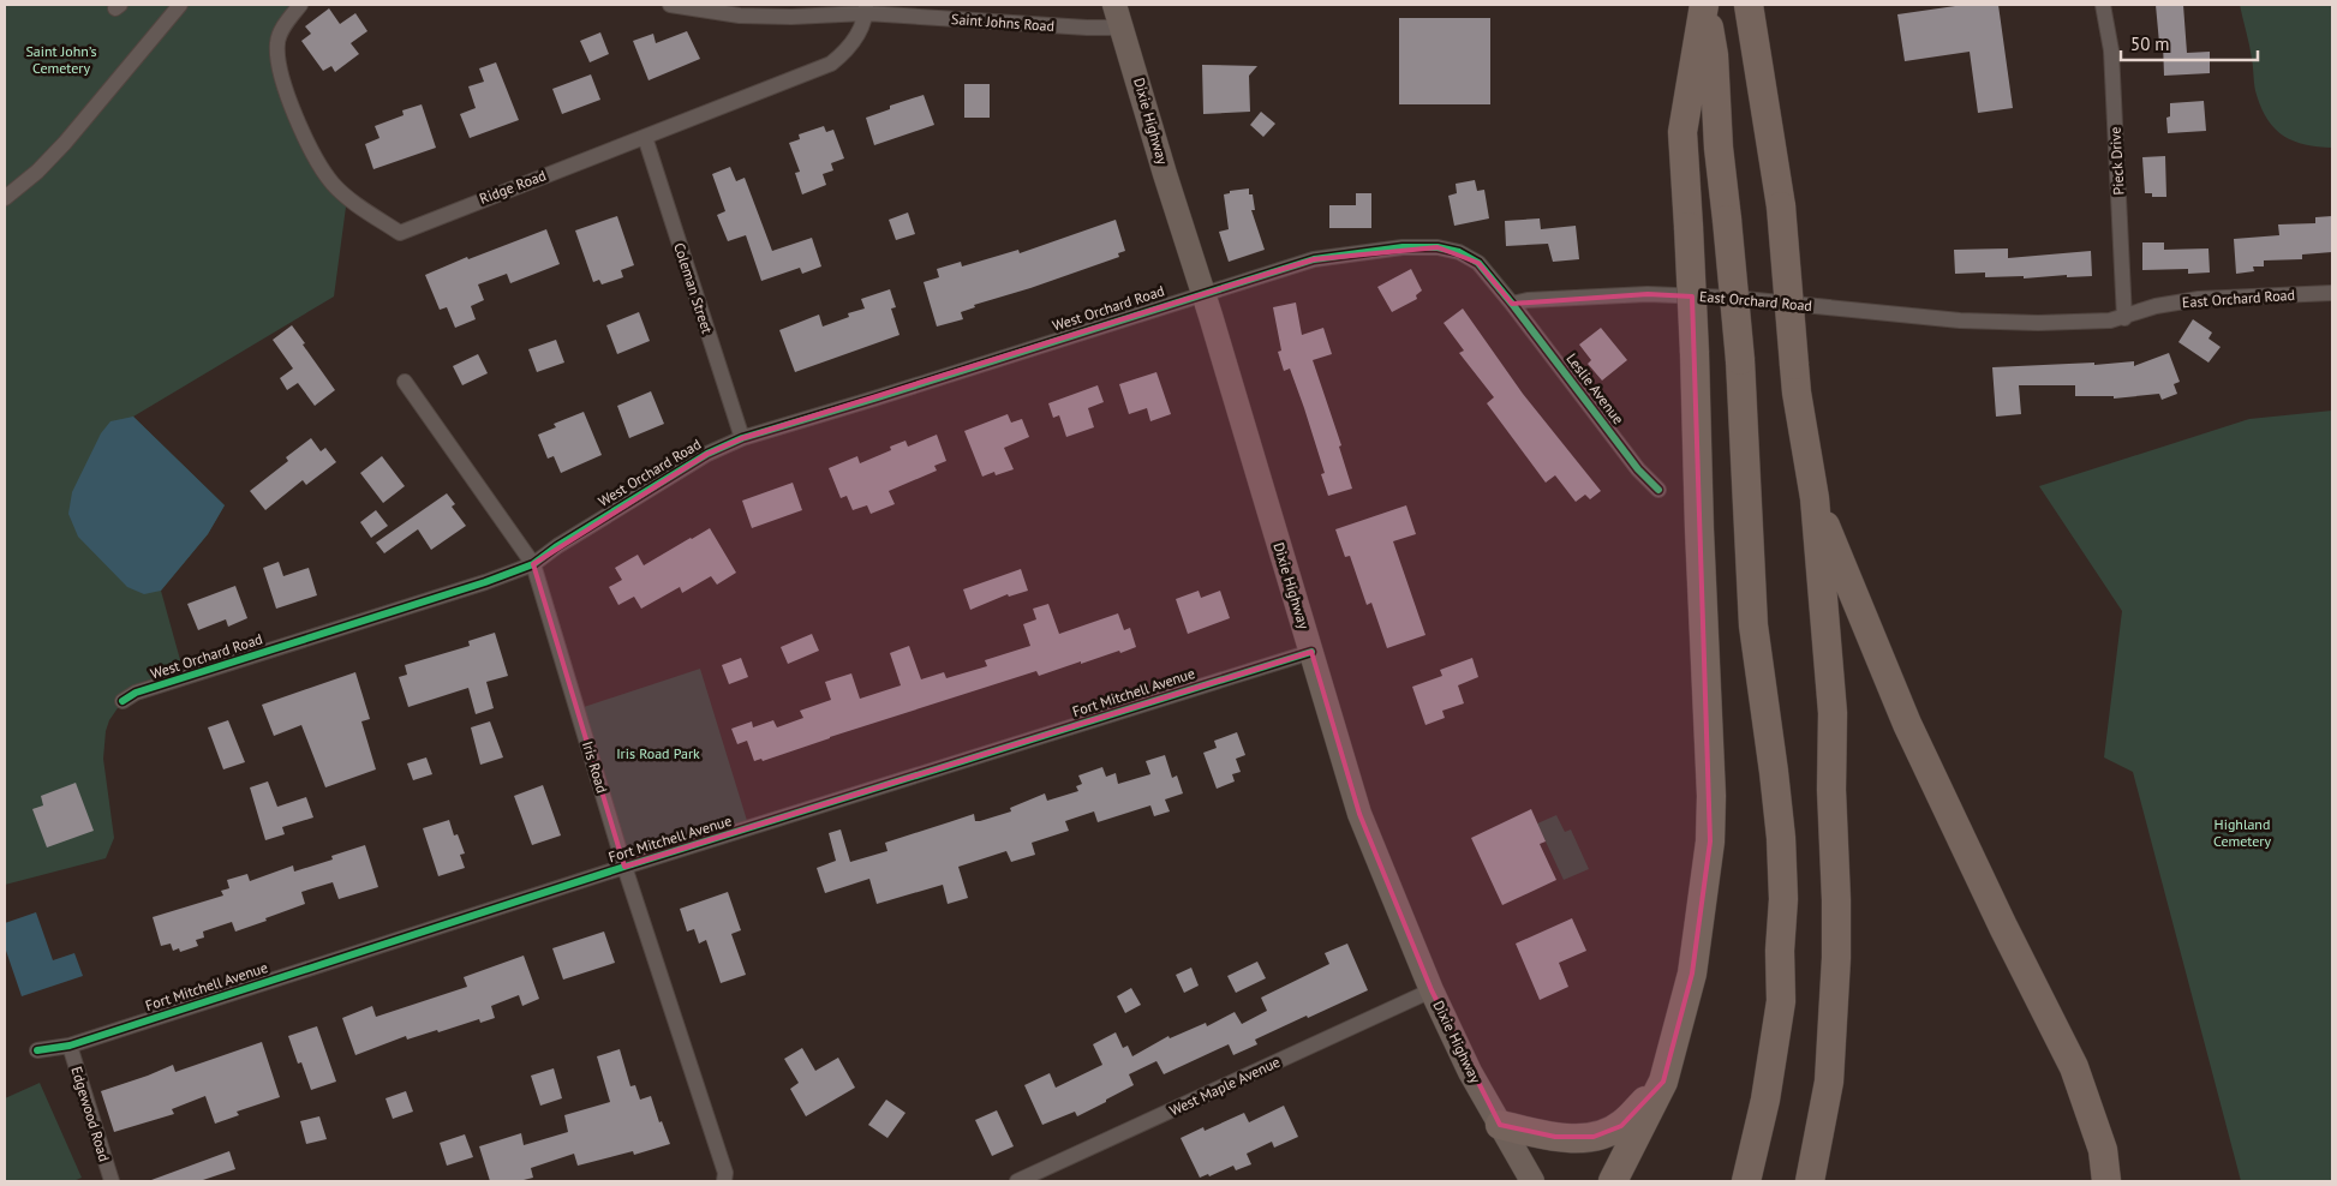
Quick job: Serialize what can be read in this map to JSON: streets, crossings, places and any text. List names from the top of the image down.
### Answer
{
  "streets": {
    "main road": ["Dixie Highway"],
    "street": [
      "Saint Johns Road",
      "Pieck Drive",
      "Ridge Road",
      "Coleman Street",
      "East Orchard Road",
      "West Orchard Road",
      "Leslie Avenue",
      "Fort Mitchell Avenue",
      "Iris Road",
      "West Maple Avenue",
      "Edgewood Road"
    ]
  },
  "crossings": [
    ["Saint Johns Road", "Dixie Highway"],
    ["Saint Johns Road", "Ridge Road"],
    ["Dixie Highway", "West Orchard Road"],
    ["Dixie Highway", "Fort Mitchell Avenue"],
    ["Dixie Highway", "West Maple Avenue"],
    ["Pieck Drive", "East Orchard Road"],
    ["Ridge Road", "Coleman Street"],
    ["Coleman Street", "West Orchard Road"],
    ["East Orchard Road", "Leslie Avenue"],
    ["West Orchard Road", "Iris Road"],
    ["Fort Mitchell Avenue", "Iris Road"],
    ["Fort Mitchell Avenue", "Edgewood Road"]
  ],
  "parks": ["Saint John’s Cemetery", "Iris Road Park", "Highland Cemetery"],
  "scale_bar": "50 m"
}
